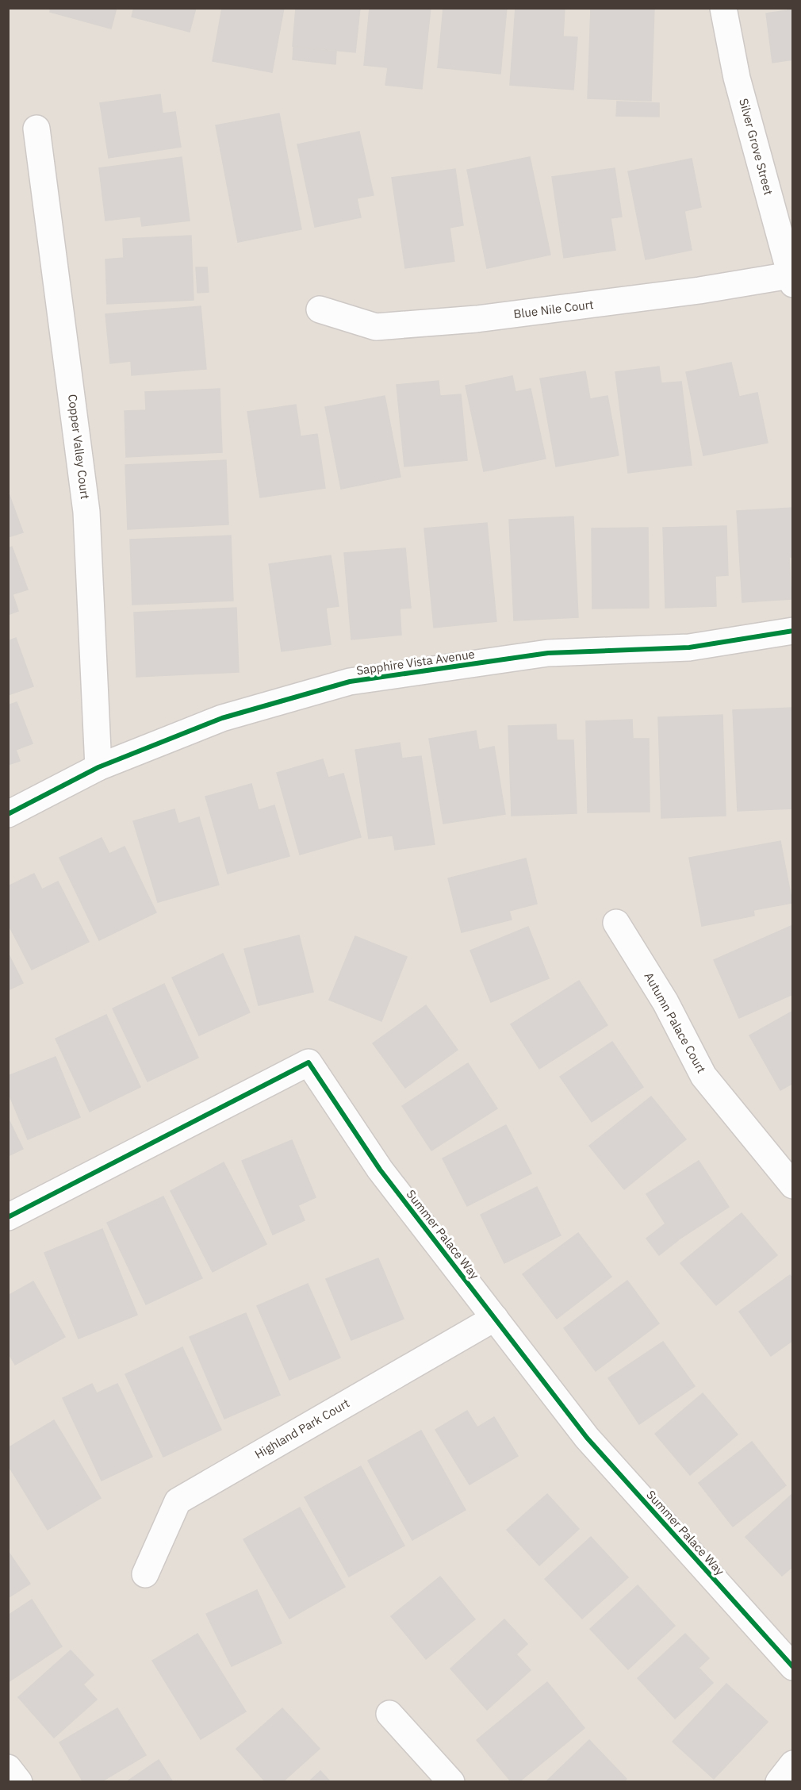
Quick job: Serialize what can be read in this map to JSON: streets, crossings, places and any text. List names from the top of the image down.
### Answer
{
  "streets": {
    "street": [
      "Silver Grove Street",
      "Blue Nile Court",
      "Copper Valley Court",
      "Sapphire Vista Avenue",
      "Autumn Palace Court",
      "Summer Palace Way",
      "Highland Park Court"
    ]
  },
  "crossings": [
    ["Silver Grove Street", "Blue Nile Court"],
    ["Copper Valley Court", "Sapphire Vista Avenue"],
    ["Summer Palace Way", "Highland Park Court"]
  ]
}
